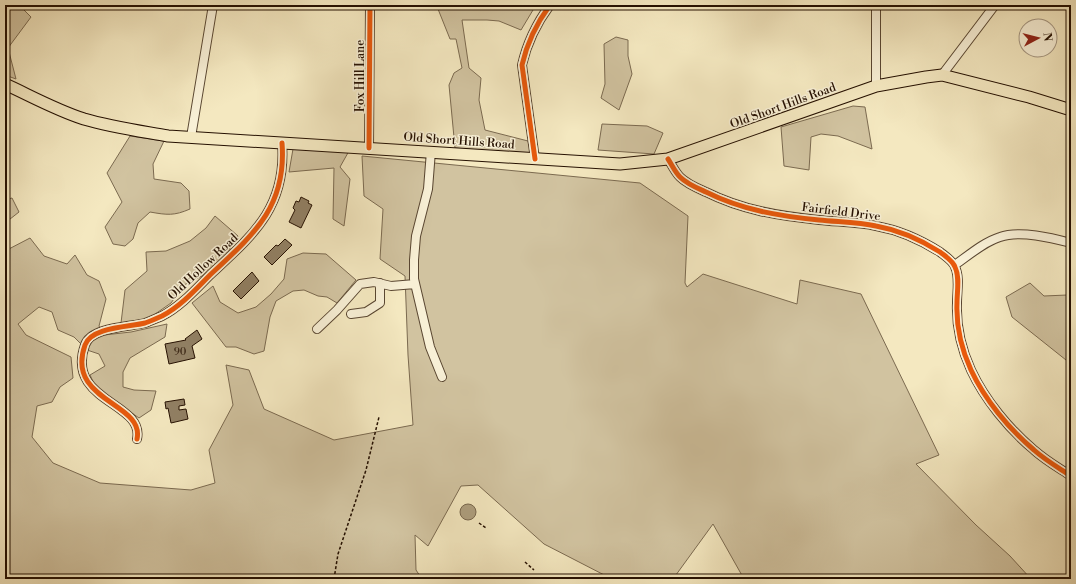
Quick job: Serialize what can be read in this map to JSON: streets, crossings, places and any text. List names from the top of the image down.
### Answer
{
  "streets": {
    "main road": ["Old Short Hills Road"],
    "street": ["Fox Hill Lane", "Fairfield Drive", "Old Hollow Road"]
  },
  "crossings": [
    ["Fox Hill Lane", "Old Short Hills Road"],
    ["Old Short Hills Road", "Fairfield Drive"],
    ["Old Short Hills Road", "Old Hollow Road"]
  ],
  "house_numbers": ["90"],
  "north": "right"
}
